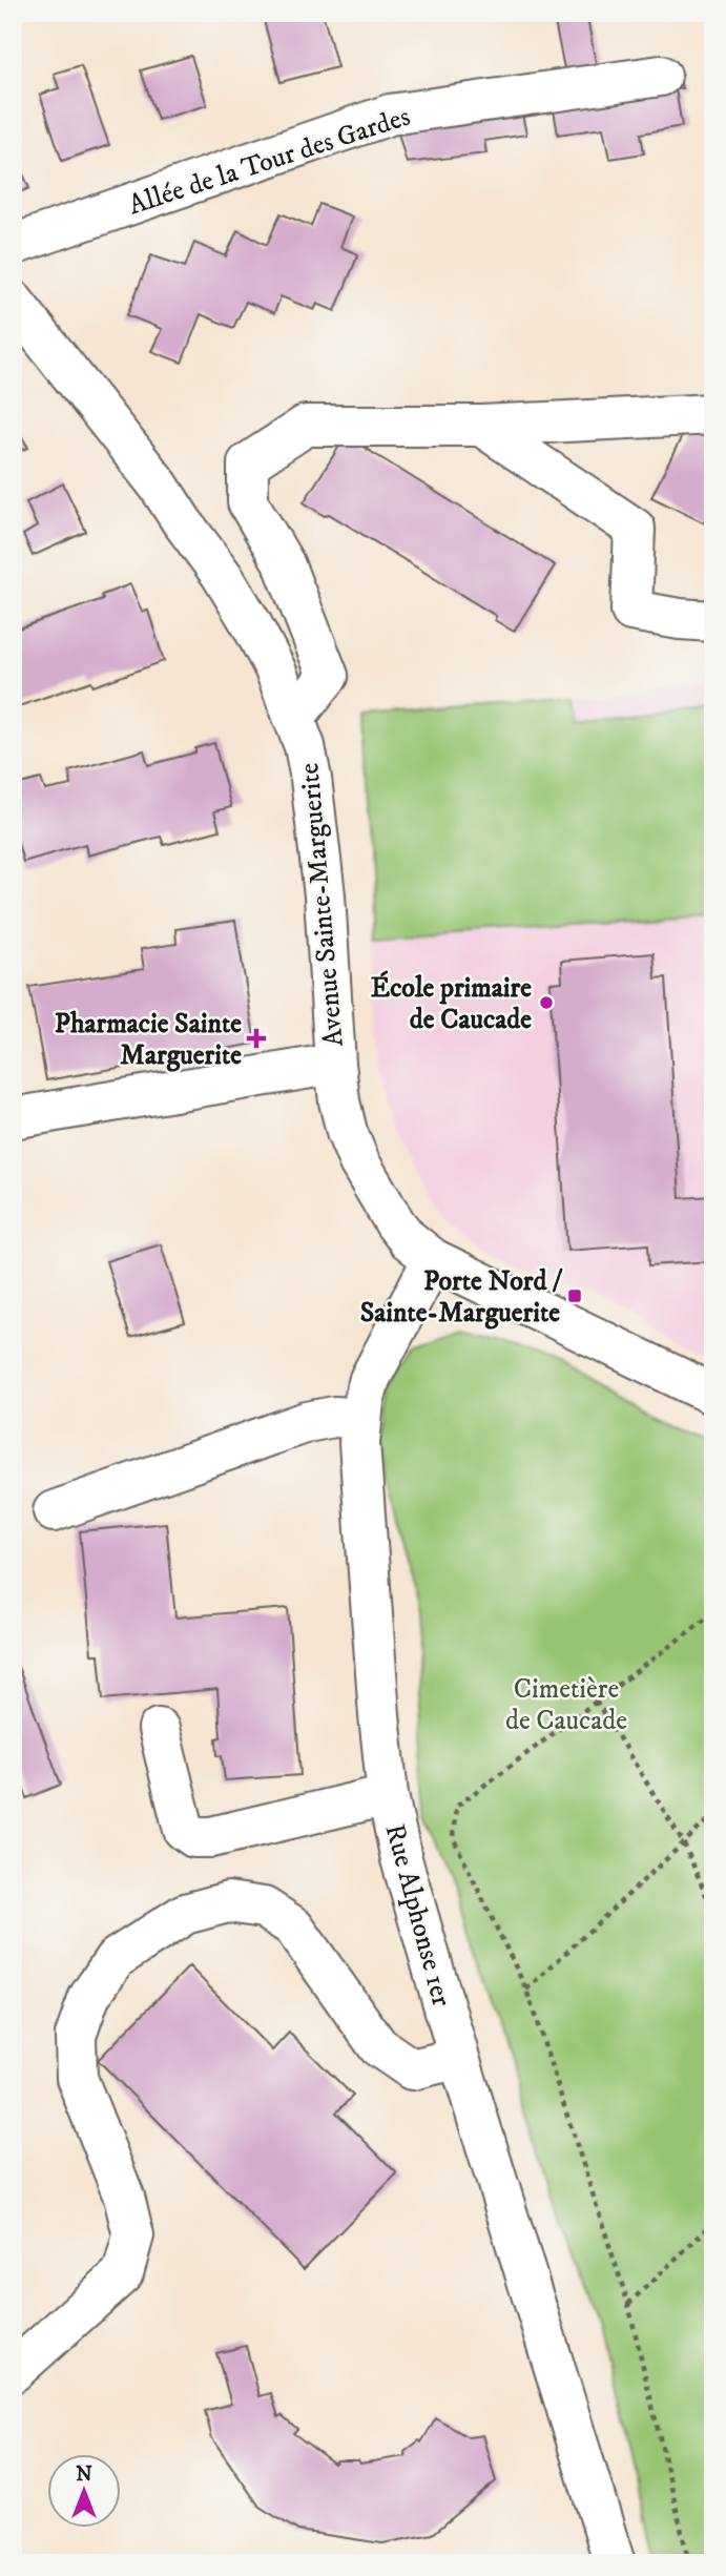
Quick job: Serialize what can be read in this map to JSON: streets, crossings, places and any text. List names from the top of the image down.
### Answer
{
  "streets": {
    "street": ["Allée de la Tour des Gardes", "Avenue Sainte-Marguerite", "Rue Alphonse 1er"]
  },
  "crossings": [
    ["Avenue Sainte-Marguerite", "Rue Alphonse 1er"]
  ],
  "parks": ["Cimetière de Caucade"],
  "places": {
    "other": ["École primaire de Caucade"],
    "health": ["Pharmacie Sainte Marguerite"],
    "transit": ["Porte Nord / Sainte-Marguerite"]
  },
  "north": "top"
}
